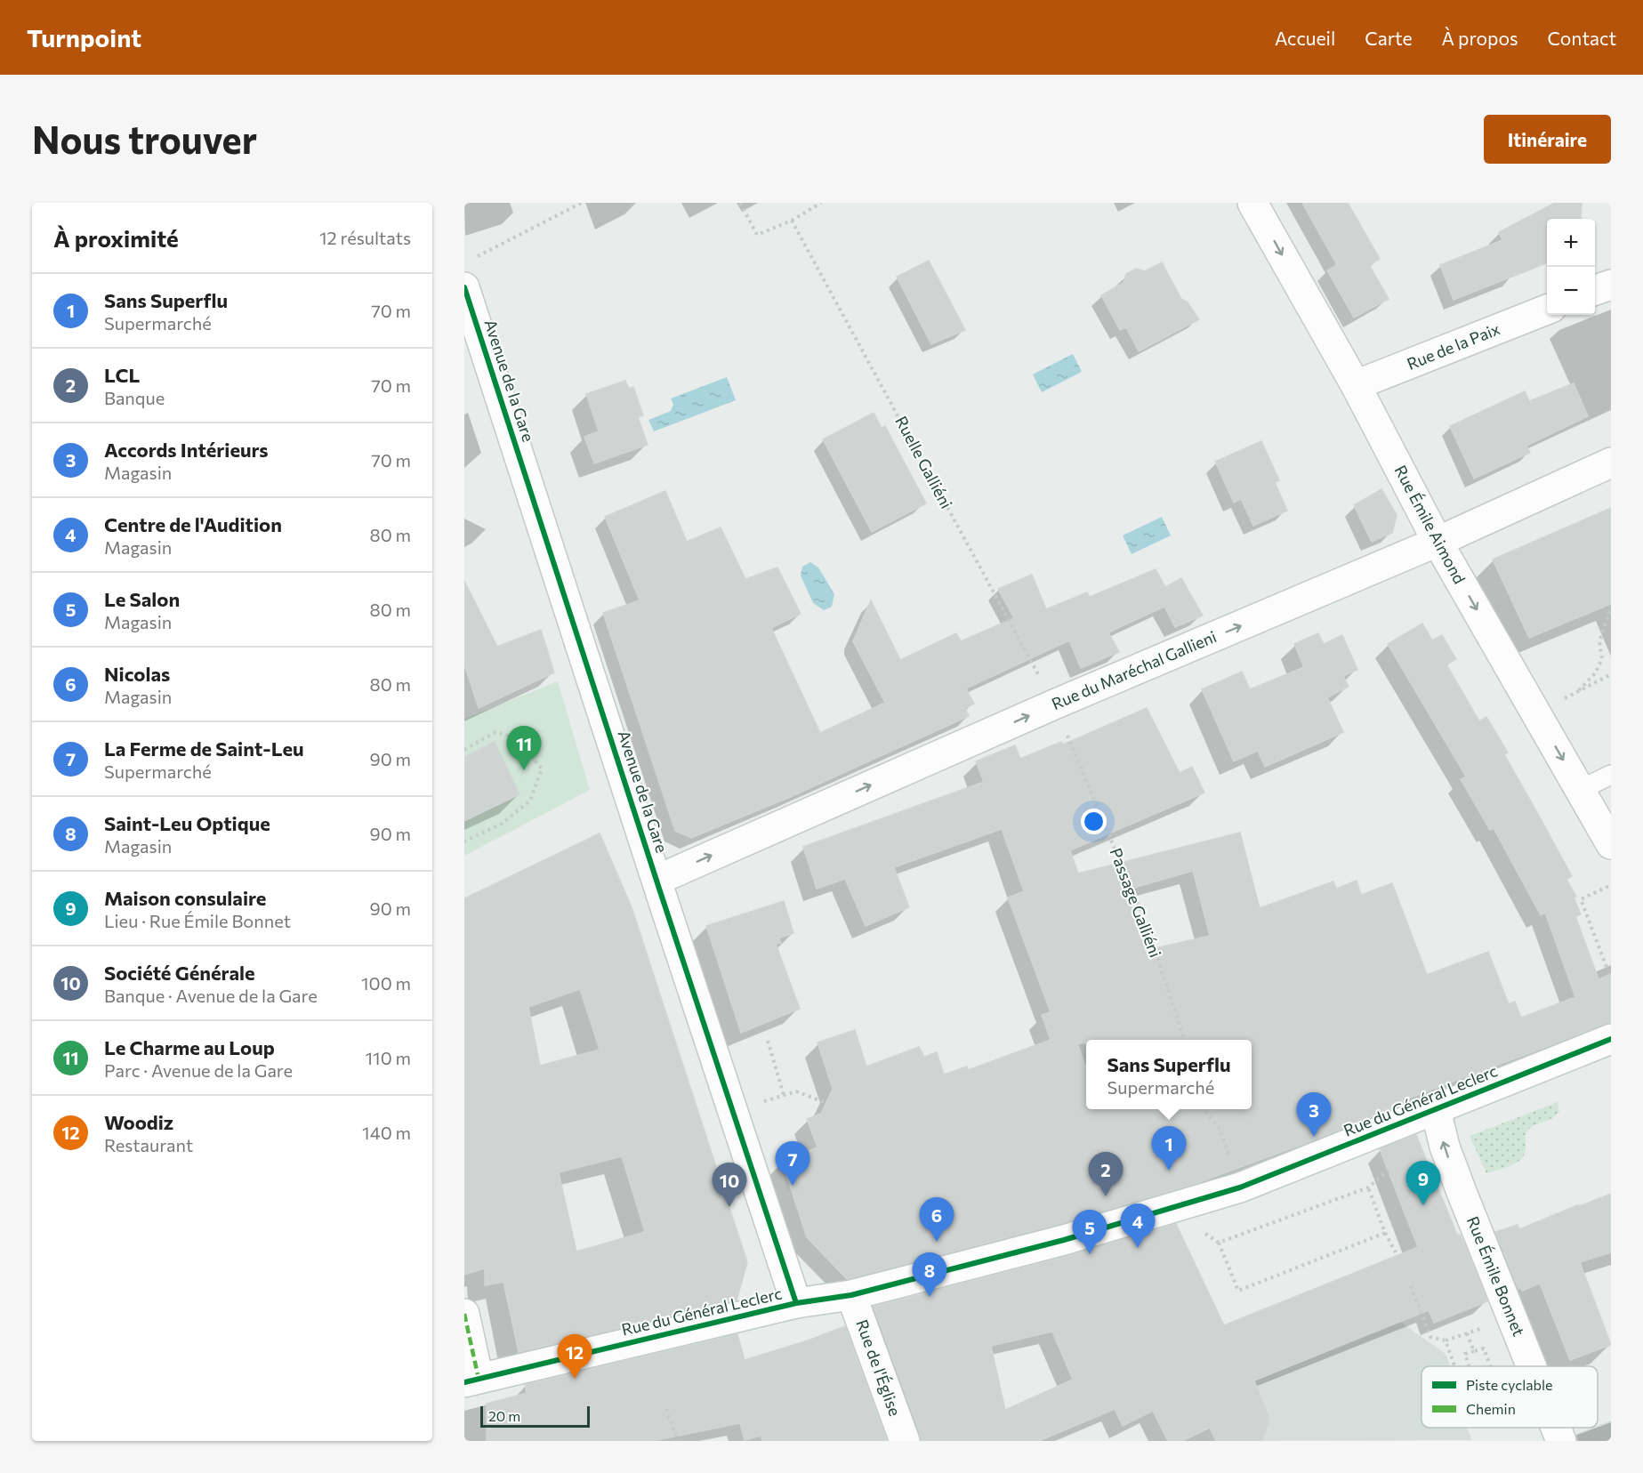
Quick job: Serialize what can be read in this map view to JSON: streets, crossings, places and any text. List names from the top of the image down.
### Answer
{
  "streets": {
    "street": [
      "Rue de la Paix",
      "Avenue de la Gare",
      "Rue Émile Aimond",
      "Rue du Maréchal Gallieni",
      "Rue du Général Leclerc",
      "Rue Émile Bonnet",
      "Rue de l'Église"
    ],
    "path": ["Ruelle Galliéni", "Passage Galliéni"]
  },
  "crossings": [
    ["Rue de la Paix", "Rue Émile Aimond"],
    ["Avenue de la Gare", "Rue du Maréchal Gallieni"],
    ["Avenue de la Gare", "Rue du Général Leclerc"],
    ["Ruelle Galliéni", "Rue du Maréchal Gallieni"],
    ["Ruelle Galliéni", "Passage Galliéni"],
    ["Rue Émile Aimond", "Rue du Maréchal Gallieni"],
    ["Rue du Maréchal Gallieni", "Passage Galliéni"],
    ["Rue du Général Leclerc", "Rue Émile Bonnet"],
    ["Rue du Général Leclerc", "Rue de l'Église"]
  ],
  "one_way": ["Rue Émile Aimond", "Rue du Maréchal Gallieni", "Rue Émile Bonnet"],
  "legend": ["Piste cyclable", "Chemin"],
  "scale_bar": "20 m",
  "page": {
    "header": "Turnpoint",
    "nav": [
      "Accueil",
      "Carte",
      "À propos",
      "Contact"
    ],
    "buttons": "Itinéraire",
    "title": "Nous trouver",
    "heading": ["À proximité", "12 résultats"],
    "map_buttons": ["+", "−"],
    "list": [
      {
        "mark": "1",
        "name": "Sans Superflu",
        "note": "Supermarché",
        "value": "70 m"
      },
      {
        "mark": "2",
        "name": "LCL",
        "note": "Banque",
        "value": "70 m"
      },
      {
        "mark": "3",
        "name": "Accords Intérieurs",
        "note": "Magasin",
        "value": "70 m"
      },
      {
        "mark": "4",
        "name": "Centre de l'Audition",
        "note": "Magasin",
        "value": "80 m"
      },
      {
        "mark": "5",
        "name": "Le Salon",
        "note": "Magasin",
        "value": "80 m"
      },
      {
        "mark": "6",
        "name": "Nicolas",
        "note": "Magasin",
        "value": "80 m"
      },
      {
        "mark": "7",
        "name": "La Ferme de Saint-Leu",
        "note": "Supermarché",
        "value": "90 m"
      },
      {
        "mark": "8",
        "name": "Saint-Leu Optique",
        "note": "Magasin",
        "value": "90 m"
      },
      {
        "mark": "9",
        "name": "Maison consulaire",
        "note": "Lieu · Rue Émile Bonnet",
        "value": "90 m"
      },
      {
        "mark": "10",
        "name": "Société Générale",
        "note": "Banque · Avenue de la Gare",
        "value": "100 m"
      },
      {
        "mark": "11",
        "name": "Le Charme au Loup",
        "note": "Parc · Avenue de la Gare",
        "value": "110 m"
      },
      {
        "mark": "12",
        "name": "Woodiz",
        "note": "Restaurant",
        "value": "140 m"
      }
    ],
    "pins": [
      "11",
      "3",
      "1",
      "7",
      "2",
      "9",
      "10",
      "6",
      "4",
      "5",
      "8",
      "12"
    ],
    "popup": ["Sans Superflu", "Supermarché"],
    "scale": "20 m"
  }
}
